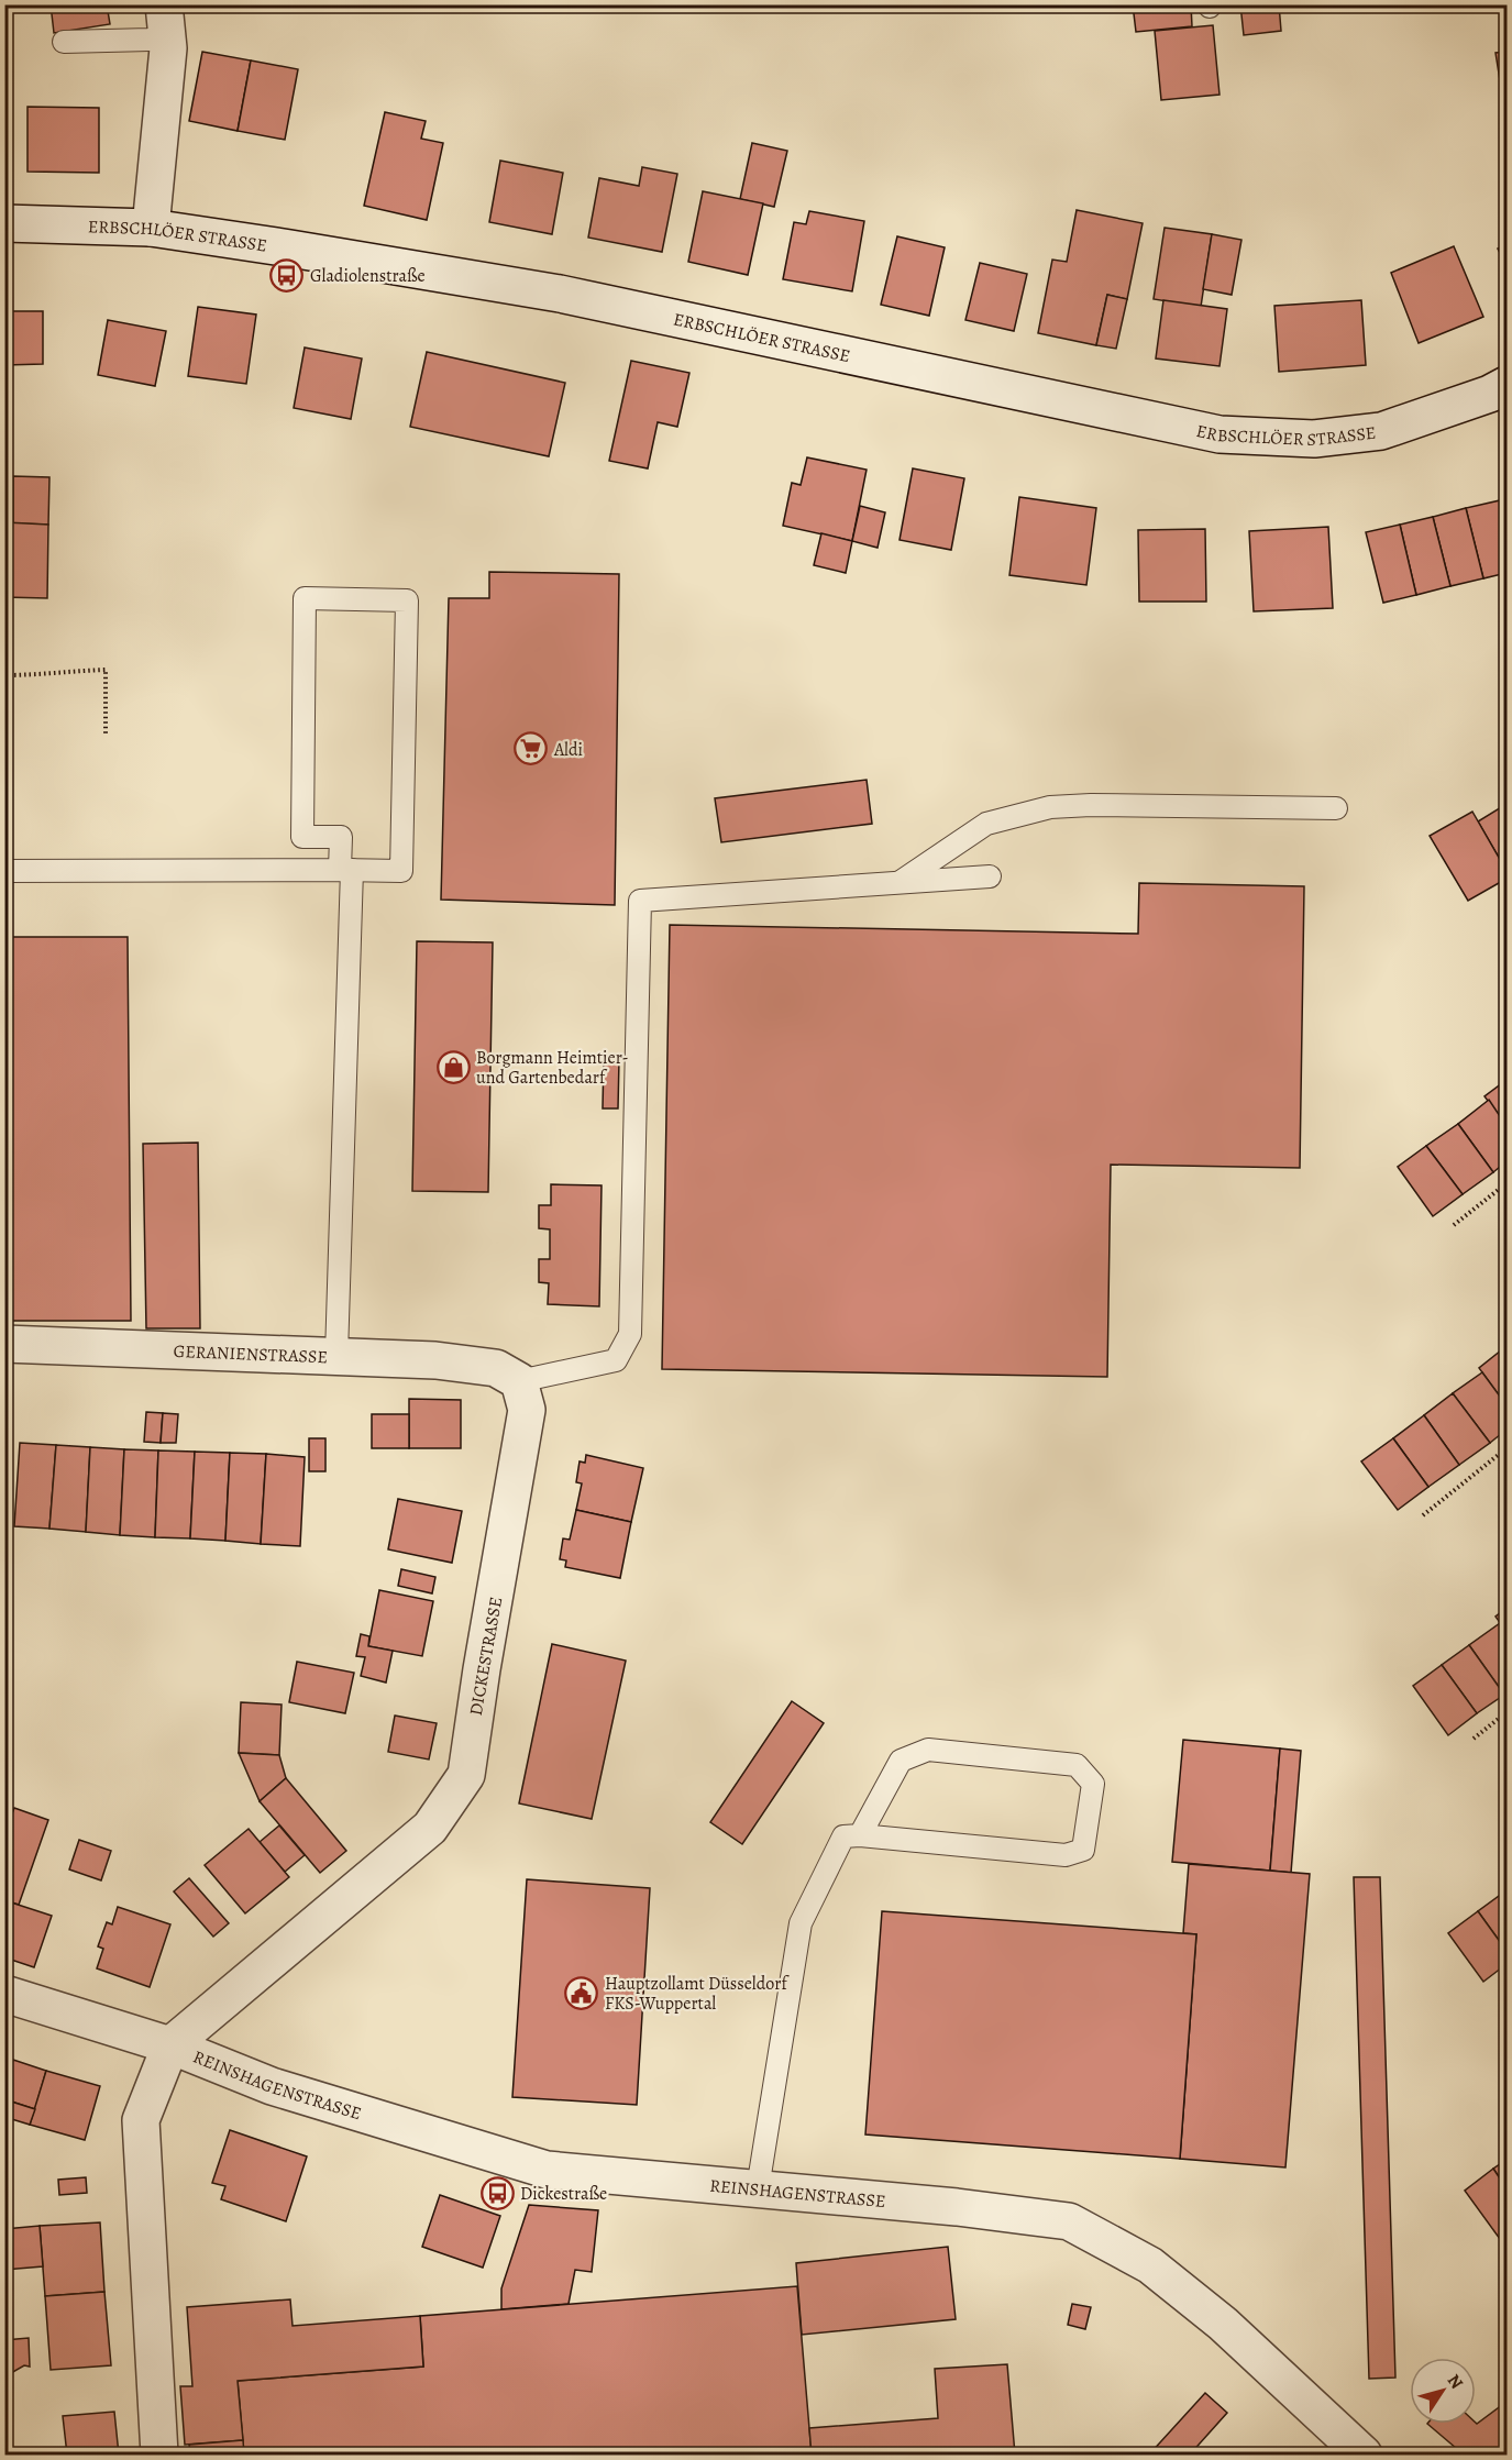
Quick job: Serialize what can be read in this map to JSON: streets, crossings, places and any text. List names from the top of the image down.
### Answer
{
  "streets": {
    "street": [
      "ERBSCHLÖER STRASSE",
      "GERANIENSTRASSE",
      "DICKESTRASSE",
      "REINSHAGENSTRASSE"
    ]
  },
  "crossings": [
    ["GERANIENSTRASSE", "DICKESTRASSE"],
    ["DICKESTRASSE", "REINSHAGENSTRASSE"]
  ],
  "places": {
    "bus stop": ["Gladiolenstraße", "Dickestraße"],
    "supermarket": ["Aldi"],
    "shop": ["Borgmann Heimtier- und Gartenbedarf"],
    "public building": ["Hauptzollamt Düsseldorf FKS-Wuppertal"]
  },
  "north": "top right"
}
